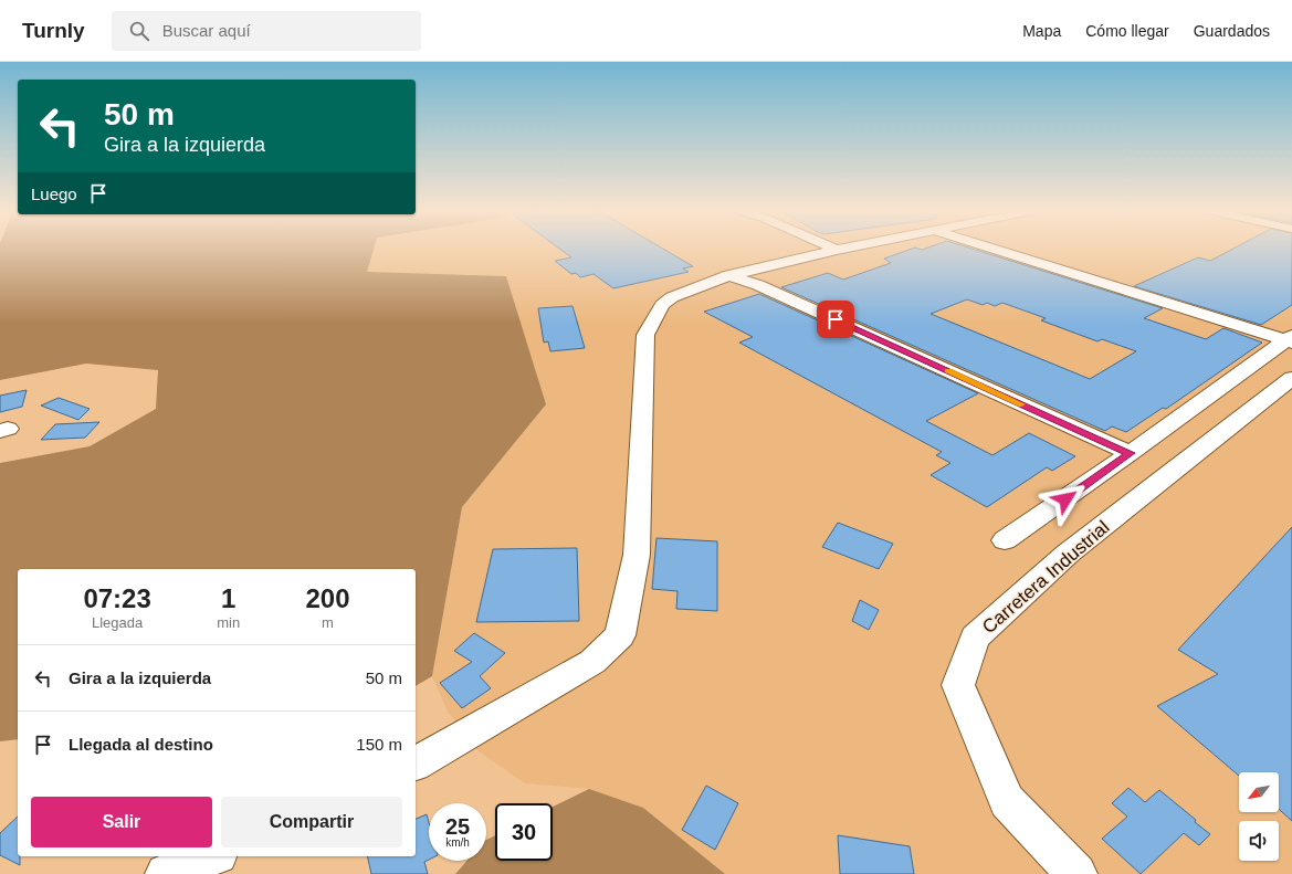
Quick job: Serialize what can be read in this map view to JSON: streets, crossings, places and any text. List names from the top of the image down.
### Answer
{
  "streets": {
    "street": ["Carretera Industrial"]
  },
  "north": "bottom left",
  "page": {
    "header": "Turnly",
    "search": "Buscar aquí",
    "nav": ["Mapa", "Cómo llegar", "Guardados"],
    "turn": ["50 m", "Gira a la izquierda"],
    "then": "Luego",
    "eta": [
      "07:23",
      "Llegada",
      "1",
      "min",
      "200",
      "m"
    ],
    "list": [
      {
        "name": "Gira a la izquierda",
        "value": "50 m"
      },
      {
        "name": "Llegada al destino",
        "value": "150 m"
      }
    ],
    "buttons": ["Salir", "Compartir"],
    "speed": "25 km/h",
    "limit": "30"
  }
}
